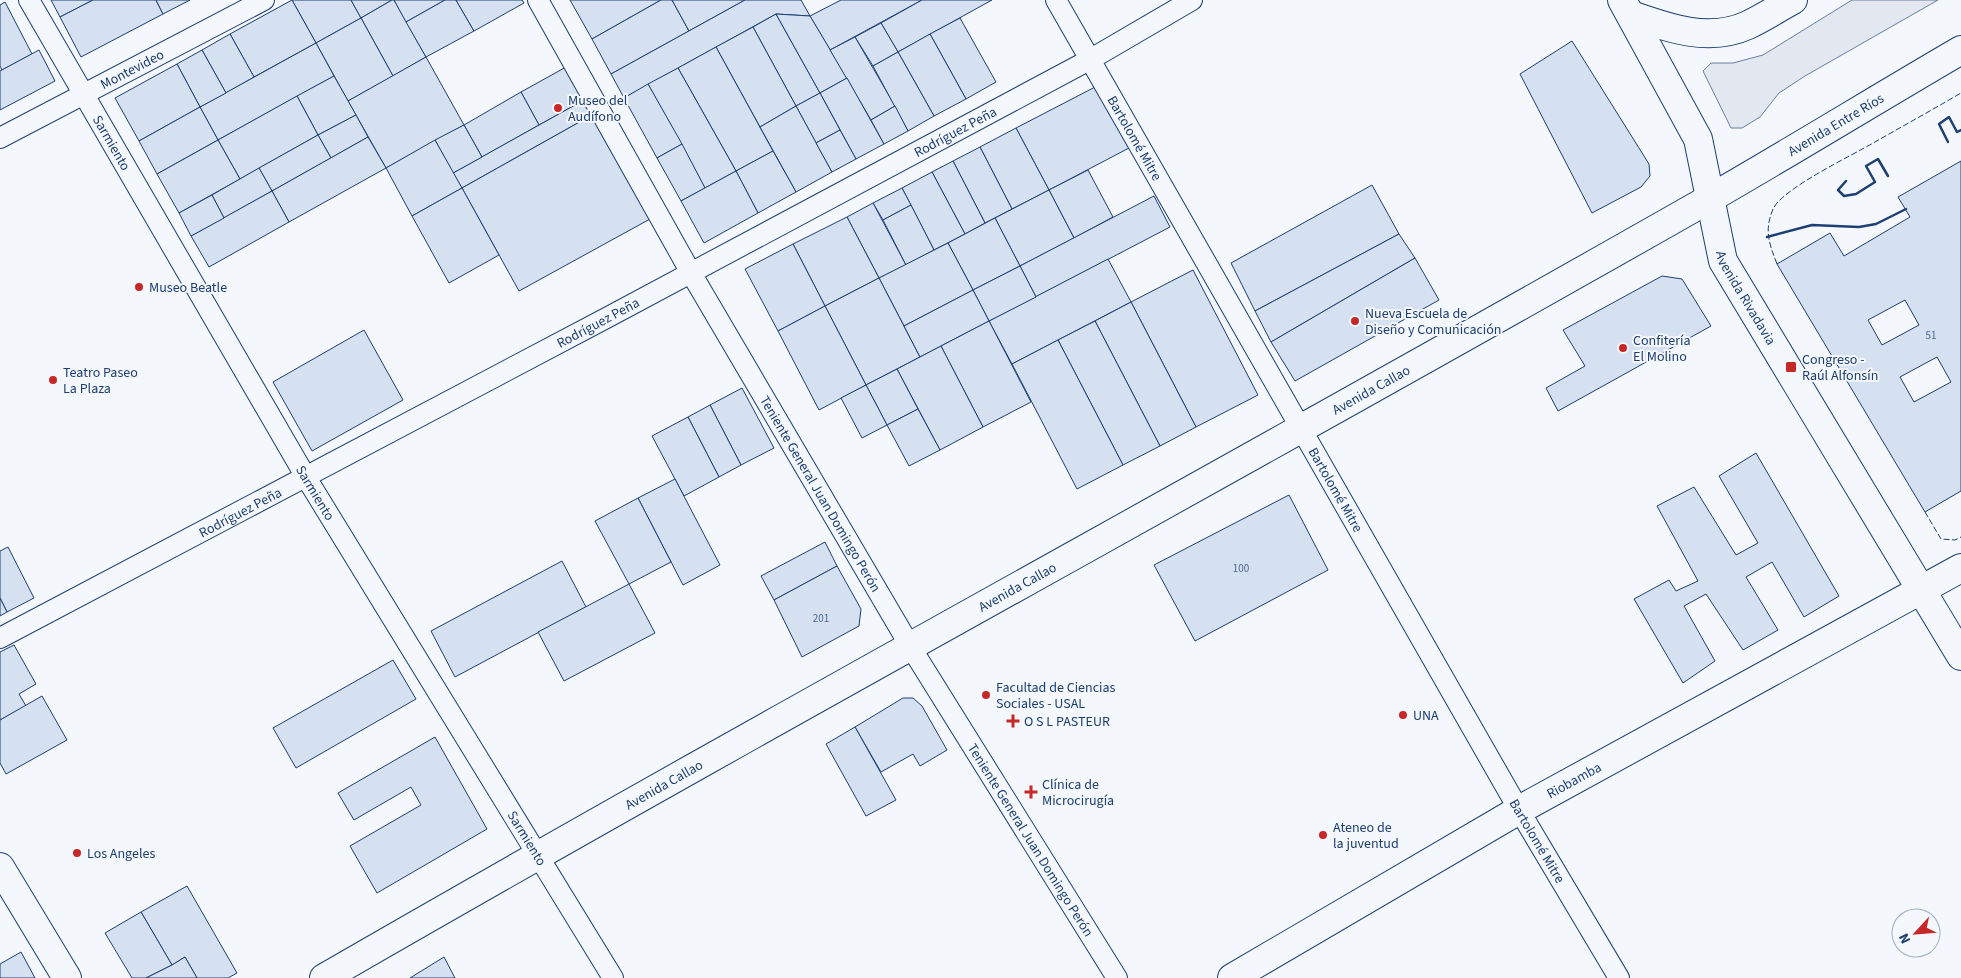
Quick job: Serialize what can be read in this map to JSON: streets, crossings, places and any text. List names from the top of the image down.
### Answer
{
  "streets": {
    "main road": [
      "Avenida Entre Ríos",
      "Avenida Rivadavia",
      "Avenida Callao",
      "Riobamba"
    ],
    "street": [
      "Montevideo",
      "Rodríguez Peña",
      "Bartolomé Mitre",
      "Sarmiento",
      "Teniente General Juan Domingo Perón"
    ]
  },
  "crossings": [
    ["Montevideo", "Sarmiento"],
    ["Avenida Entre Ríos", "Avenida Rivadavia"],
    ["Avenida Entre Ríos", "Avenida Callao"],
    ["Rodríguez Peña", "Bartolomé Mitre"],
    ["Rodríguez Peña", "Sarmiento"],
    ["Rodríguez Peña", "Teniente General Juan Domingo Perón"],
    ["Bartolomé Mitre", "Avenida Callao"],
    ["Bartolomé Mitre", "Riobamba"],
    ["Sarmiento", "Avenida Callao"],
    ["Avenida Rivadavia", "Avenida Callao"],
    ["Avenida Rivadavia", "Riobamba"],
    ["Avenida Callao", "Teniente General Juan Domingo Perón"]
  ],
  "places": {
    "other": [
      "Museo del Audífono",
      "Museo Beatle",
      "Nueva Escuela de Diseño y Comunicación",
      "Confitería El Molino",
      "Teatro Paseo La Plaza",
      "Facultad de Ciencias Sociales - USAL",
      "UNA",
      "Ateneo de la juventud",
      "Los Angeles"
    ],
    "transit": ["Congreso - Raúl Alfonsín"],
    "health": ["O S L PASTEUR", "Clínica de Microcirugía"]
  },
  "house_numbers": ["51", "100", "201"],
  "north": "bottom left"
}
